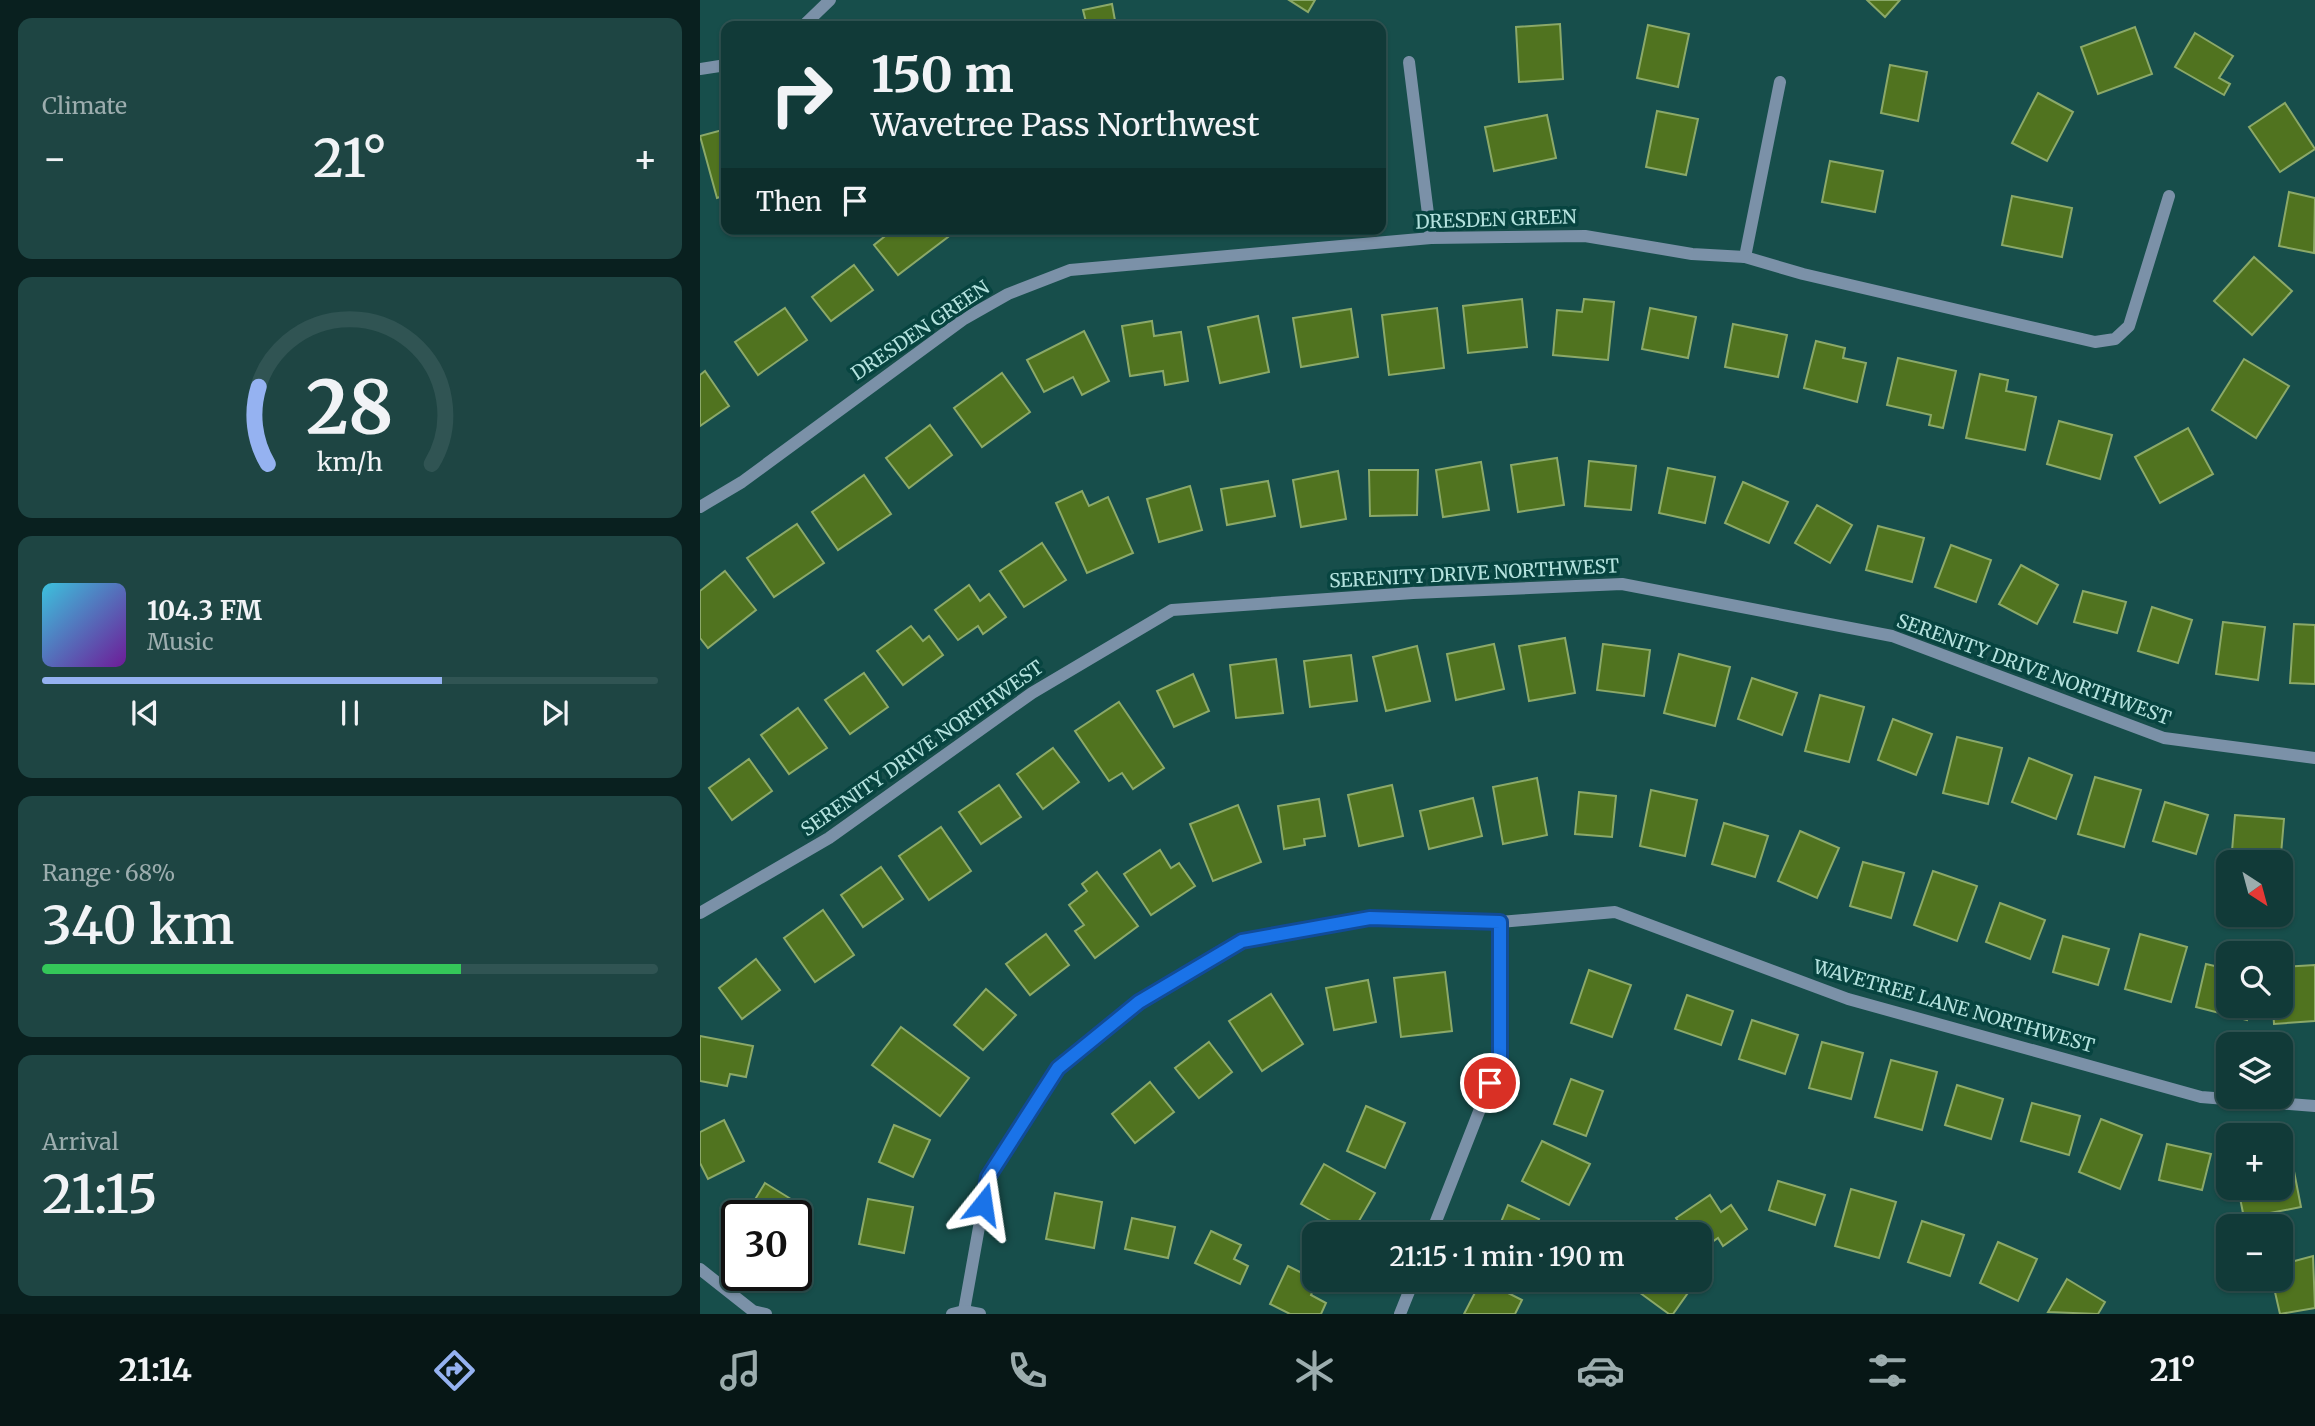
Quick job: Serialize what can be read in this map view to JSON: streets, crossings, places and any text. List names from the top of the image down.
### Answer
{
  "streets": {
    "street": ["DRESDEN GREEN", "SERENITY DRIVE NORTHWEST", "WAVETREE LANE NORTHWEST"]
  },
  "north": "bottom right",
  "page": {
    "tile": [
      "Climate",
      ["Range · 68%", "340 km"],
      ["Arrival", "21:15"]
    ],
    "turn": ["150 m", "Wavetree Pass Northwest"],
    "heat": ["−", "21°", "+"],
    "then": "Then",
    "song": ["104.3 FM", "Music"],
    "map_buttons": ["+", "−"],
    "limit": "30",
    "trip": "21:15 · 1 min · 190 m",
    "tabs": ["21:14", "21°"],
    "gauge": ["28", "km/h"]
  }
}
